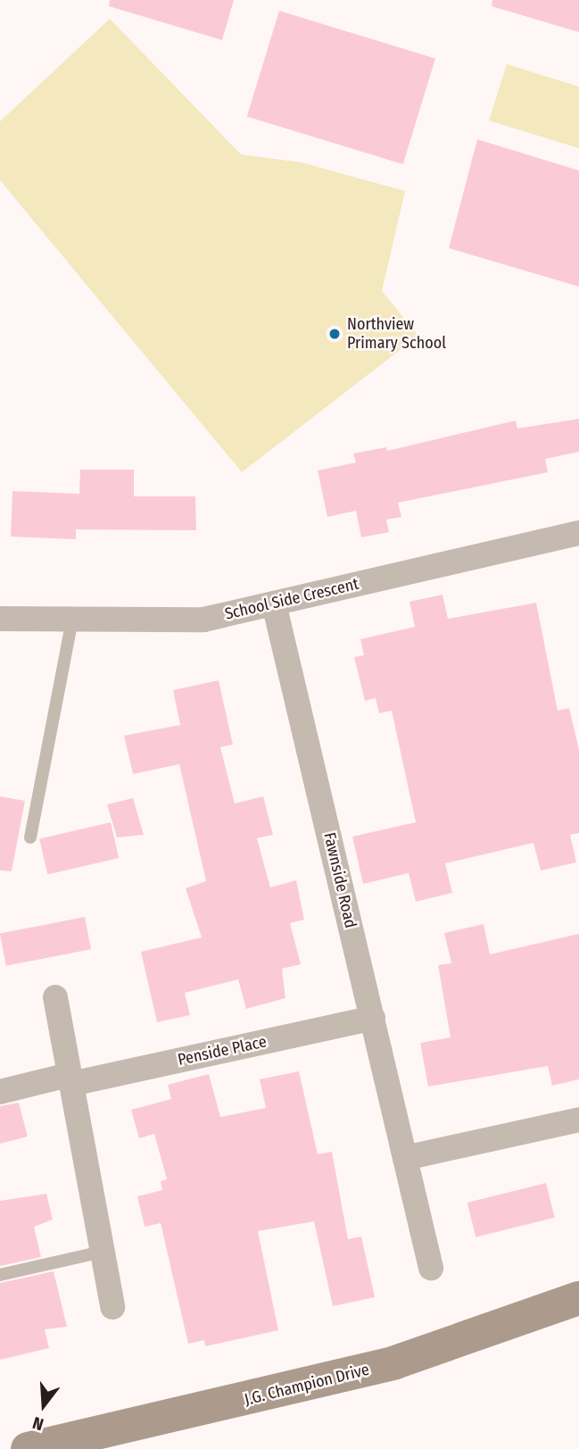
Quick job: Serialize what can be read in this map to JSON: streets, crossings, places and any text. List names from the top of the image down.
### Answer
{
  "streets": {
    "main road": ["J.G. Champion Drive"],
    "street": ["School Side Crescent", "Fawnside Road", "Penside Place"]
  },
  "crossings": [
    ["School Side Crescent", "Fawnside Road"],
    ["Fawnside Road", "Penside Place"]
  ],
  "places": ["Northview Primary School"],
  "north": "bottom"
}
